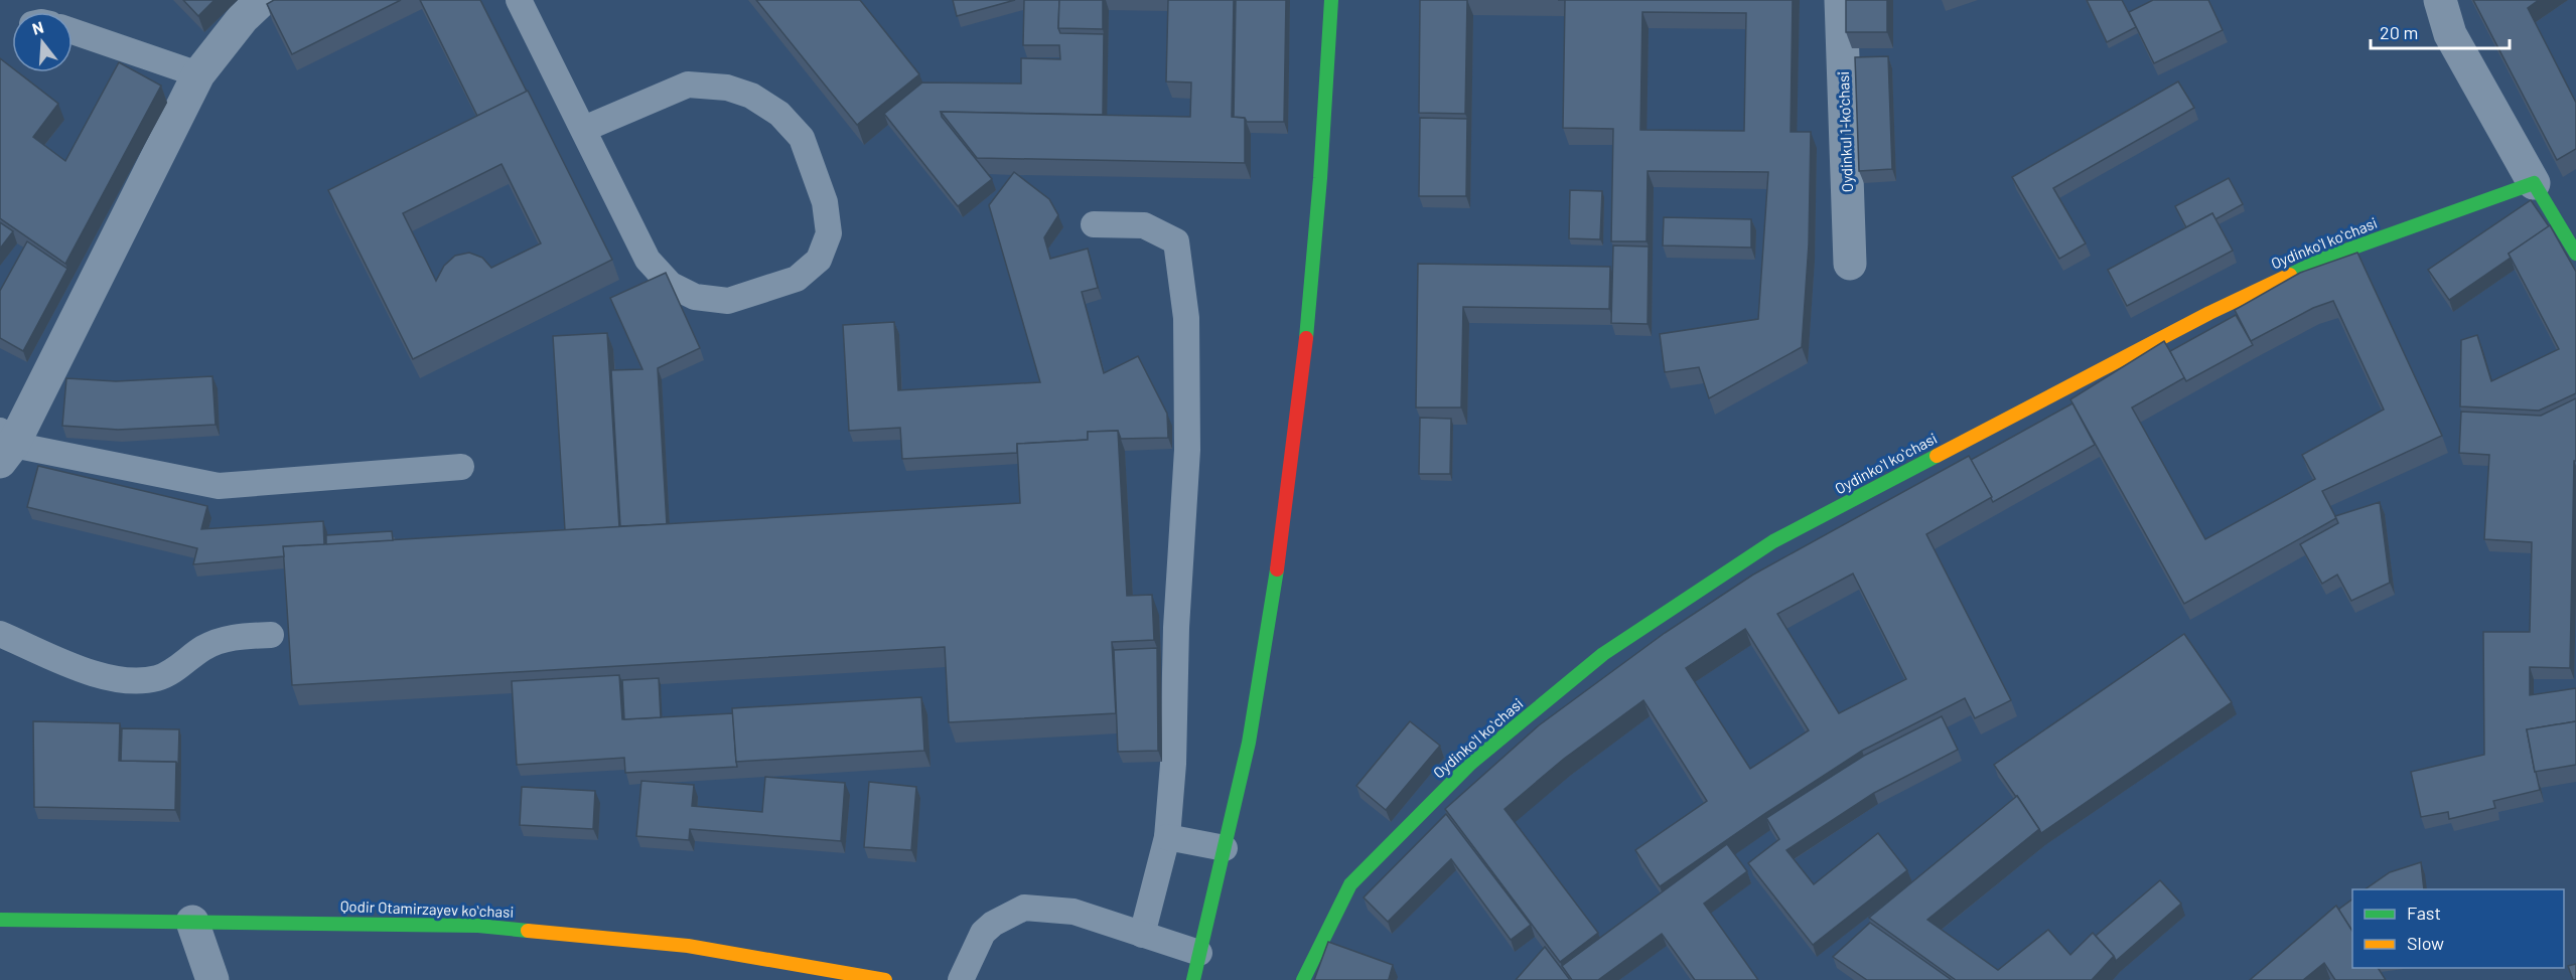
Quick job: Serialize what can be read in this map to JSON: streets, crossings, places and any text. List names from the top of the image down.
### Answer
{
  "streets": {
    "main road": ["Oydinkoʻl koʻchasi", "Qodir Otamirzayev koʻchasi"],
    "street": ["Oydinkul 1-ko'chasi"]
  },
  "legend": ["Fast", "Slow"],
  "scale_bar": "20 m",
  "north": "top"
}
